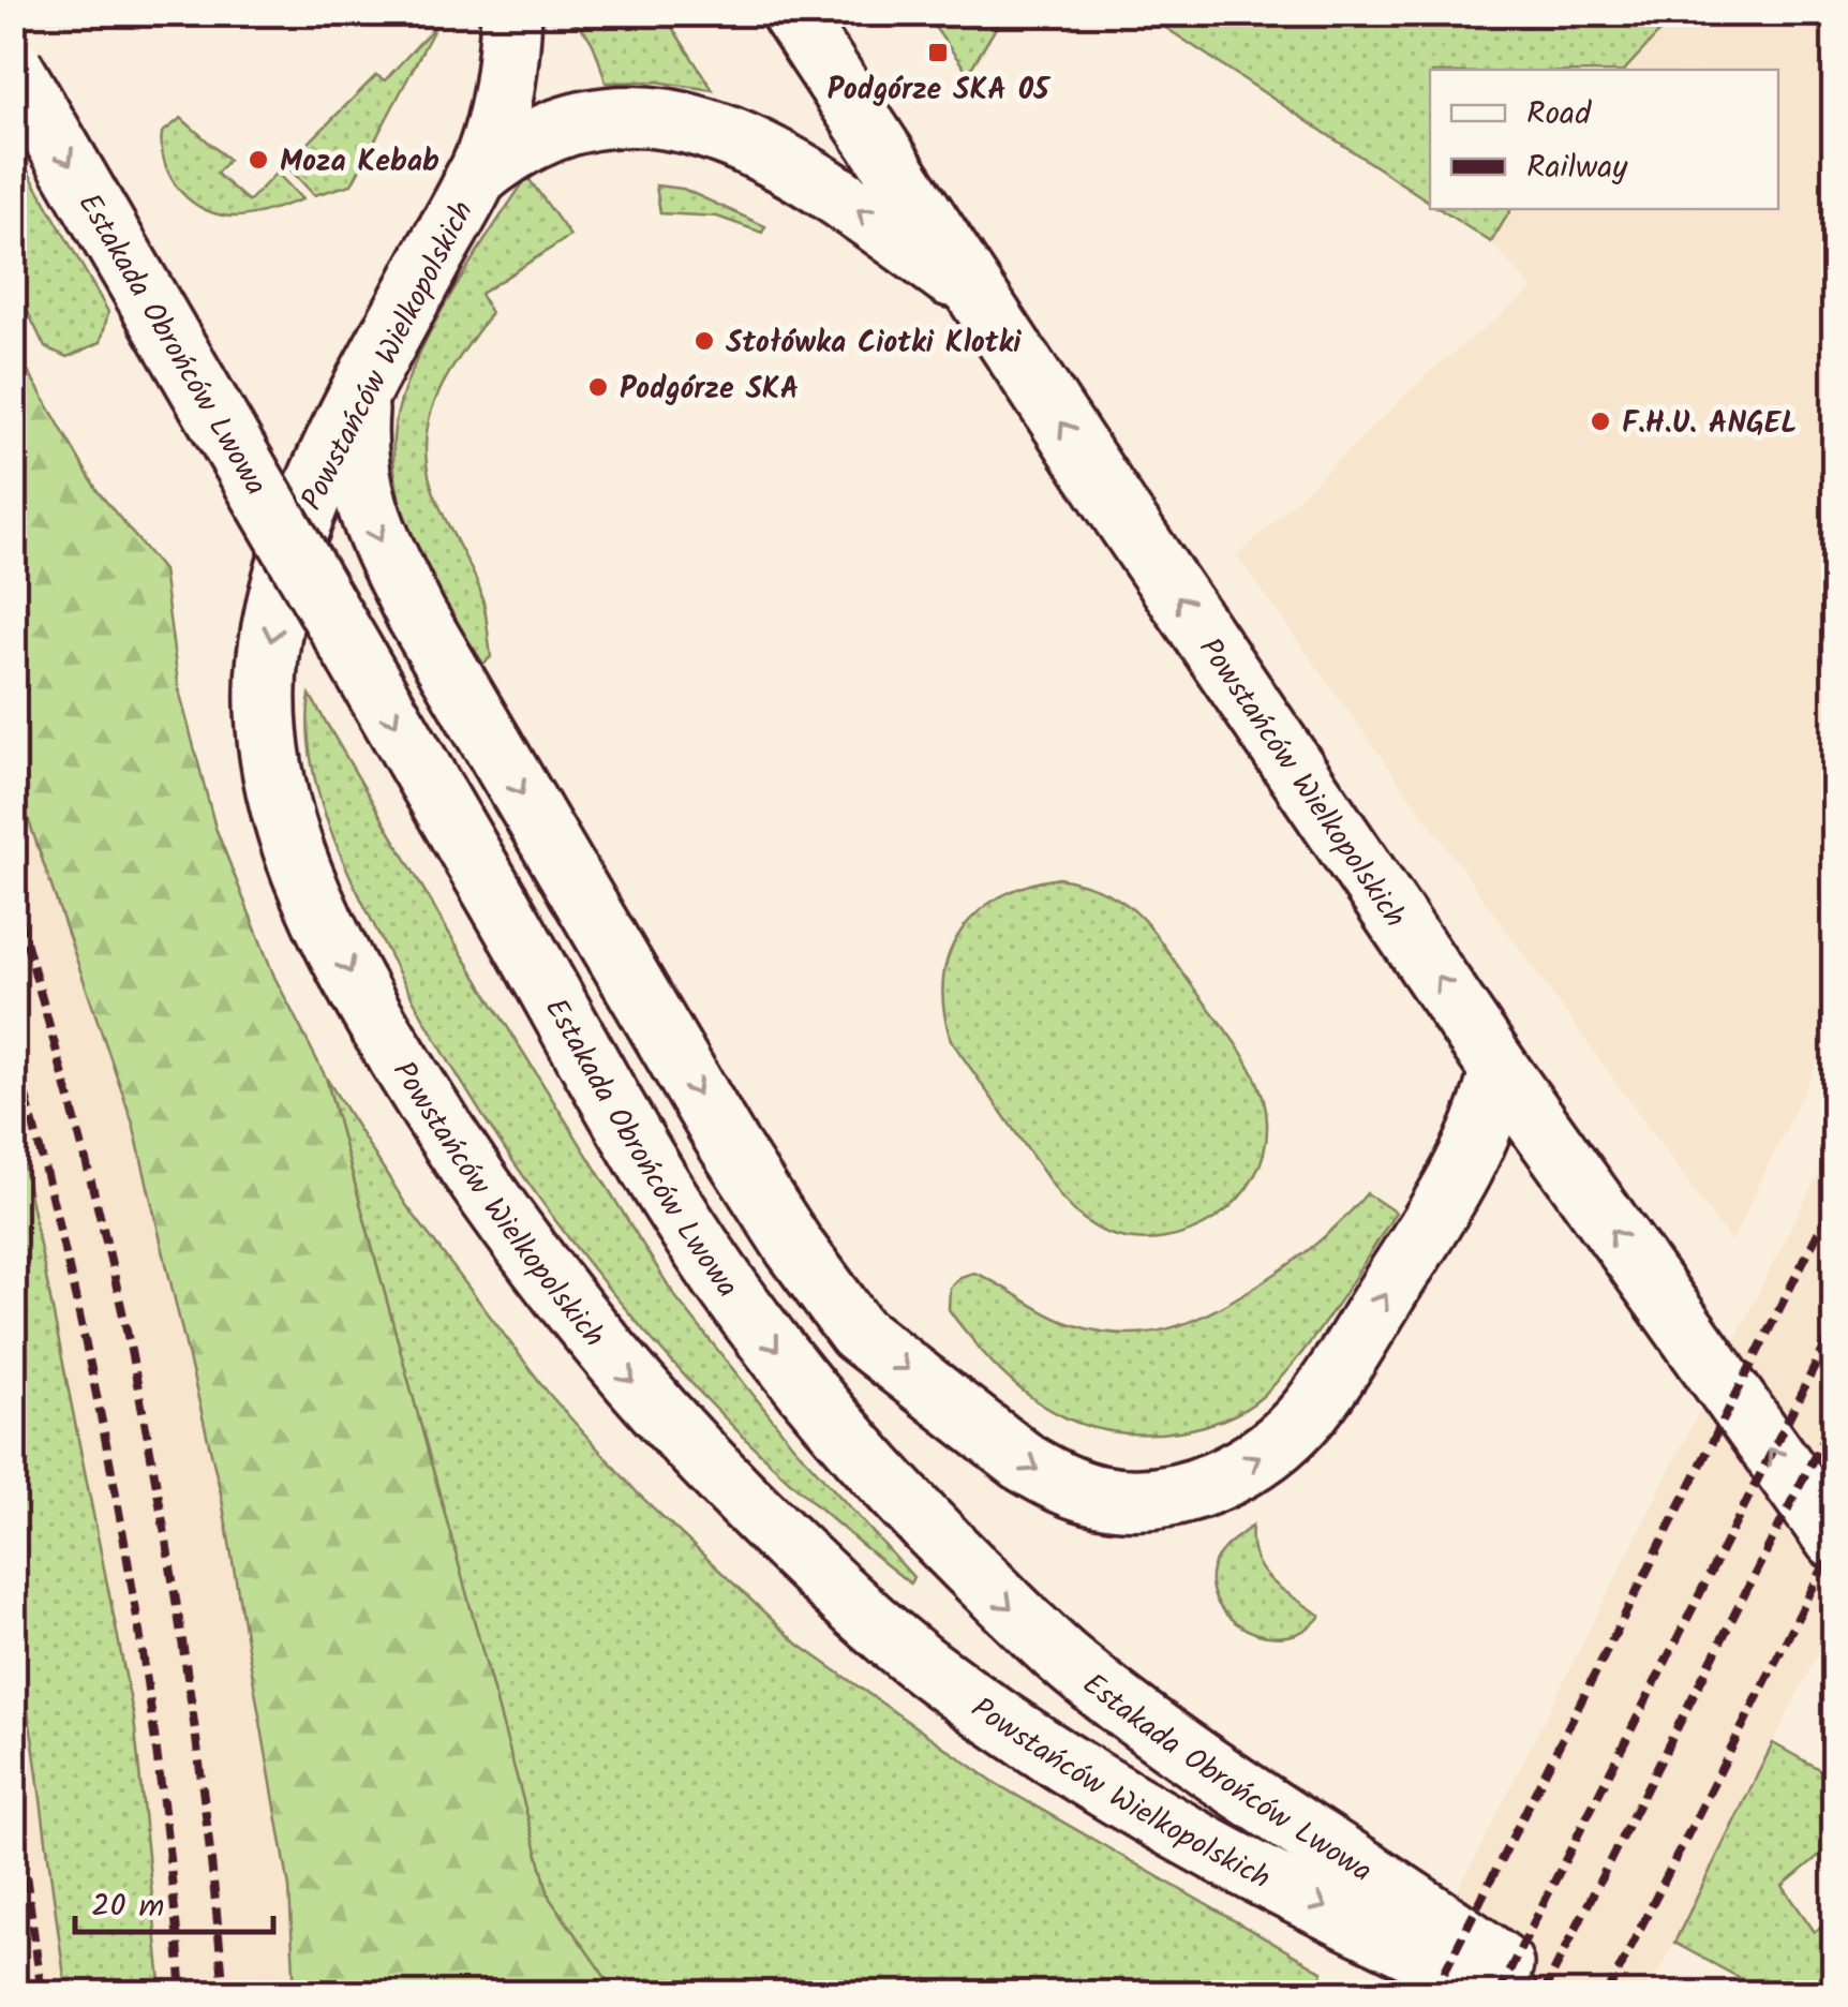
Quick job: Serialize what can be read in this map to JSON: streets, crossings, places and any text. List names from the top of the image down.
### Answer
{
  "streets": {
    "main road": ["Estakada Obrońców Lwowa", "Powstańców Wielkopolskich"]
  },
  "one_way": ["Estakada Obrońców Lwowa"],
  "places": {
    "transit": ["Podgórze SKA 05"],
    "other": [
      "Moza Kebab",
      "Stołówka Ciotki Klotki",
      "Podgórze SKA",
      "F.H.U. ANGEL"
    ]
  },
  "legend": ["Road", "Railway"],
  "scale_bar": "20 m"
}
